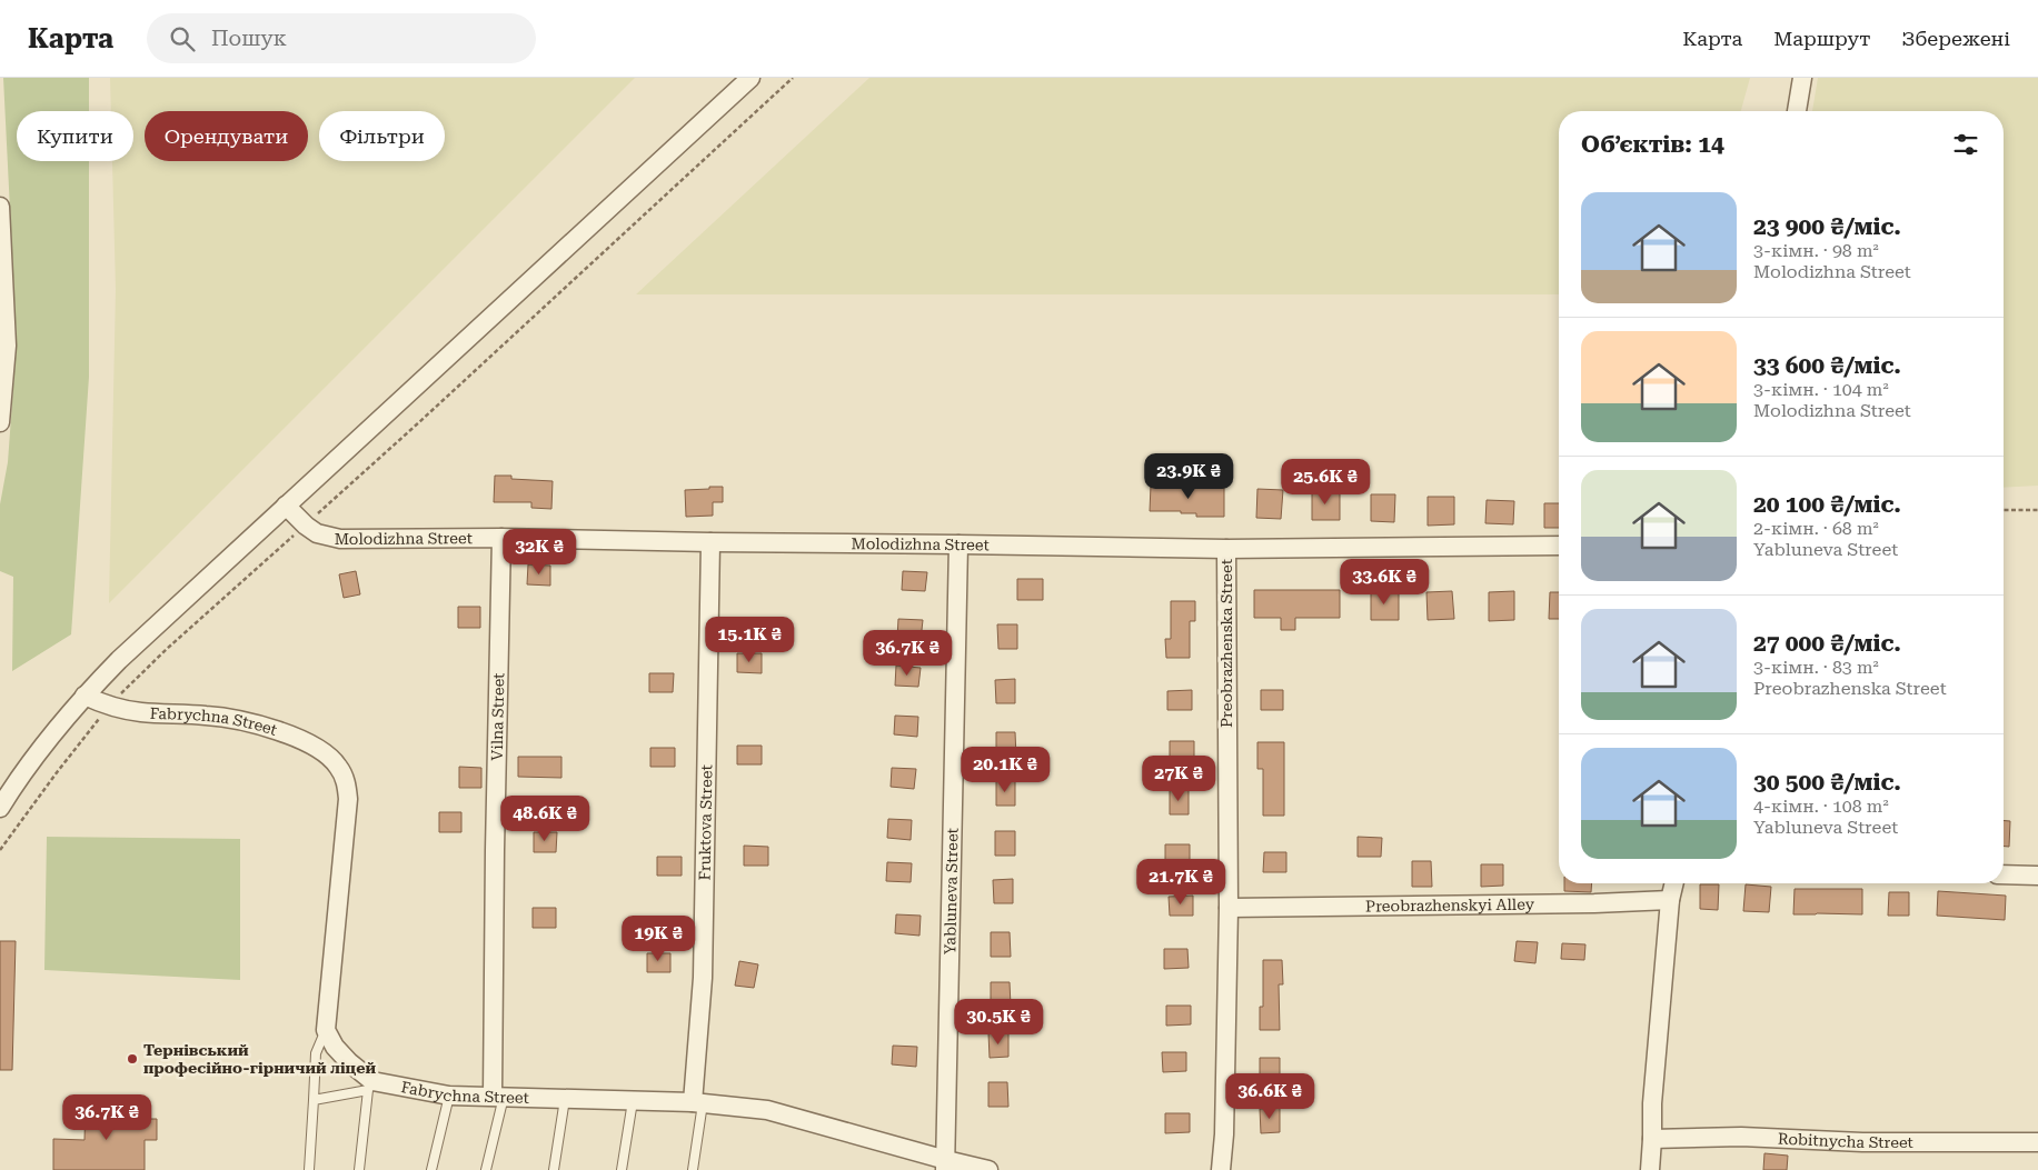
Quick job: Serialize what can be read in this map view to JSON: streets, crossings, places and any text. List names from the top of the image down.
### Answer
{
  "streets": {
    "street": [
      "Molodizhna Street",
      "Preobrazhenska Street",
      "Vilna Street",
      "Fabrychna Street",
      "Fruktova Street",
      "Yabluneva Street",
      "Preobrazhenskyi Alley",
      "Robitnycha Street"
    ]
  },
  "crossings": [
    ["Molodizhna Street", "Preobrazhenska Street"],
    ["Molodizhna Street", "Vilna Street"],
    ["Molodizhna Street", "Fruktova Street"],
    ["Molodizhna Street", "Yabluneva Street"],
    ["Preobrazhenska Street", "Preobrazhenskyi Alley"],
    ["Vilna Street", "Fabrychna Street"],
    ["Fabrychna Street", "Fruktova Street"],
    ["Fabrychna Street", "Yabluneva Street"]
  ],
  "places": ["Тернівський професійно-гірничий ліцей"],
  "page": {
    "header": "Карта",
    "search": "Пошук",
    "nav": ["Карта", "Маршрут", "Збережені"],
    "chip": ["Купити", "Орендувати", "Фільтри"],
    "heading": "Об’єктів: 14",
    "list": [
      {
        "name": "23 900 ₴/міс.",
        "note": "3-кімн. · 98 m² · Molodizhna Street"
      },
      {
        "name": "33 600 ₴/міс.",
        "note": "3-кімн. · 104 m² · Molodizhna Street"
      },
      {
        "name": "20 100 ₴/міс.",
        "note": "2-кімн. · 68 m² · Yabluneva Street"
      },
      {
        "name": "27 000 ₴/міс.",
        "note": "3-кімн. · 83 m² · Preobrazhenska Street"
      },
      {
        "name": "30 500 ₴/міс.",
        "note": "4-кімн. · 108 m² · Yabluneva Street"
      }
    ],
    "price": [
      "23.9K ₴",
      "25.6K ₴",
      "32K ₴",
      "33.6K ₴",
      "15.1K ₴",
      "36.7K ₴",
      "20.1K ₴",
      "27K ₴",
      "48.6K ₴",
      "21.7K ₴",
      "19K ₴",
      "30.5K ₴",
      "36.6K ₴",
      "36.7K ₴"
    ]
  }
}
